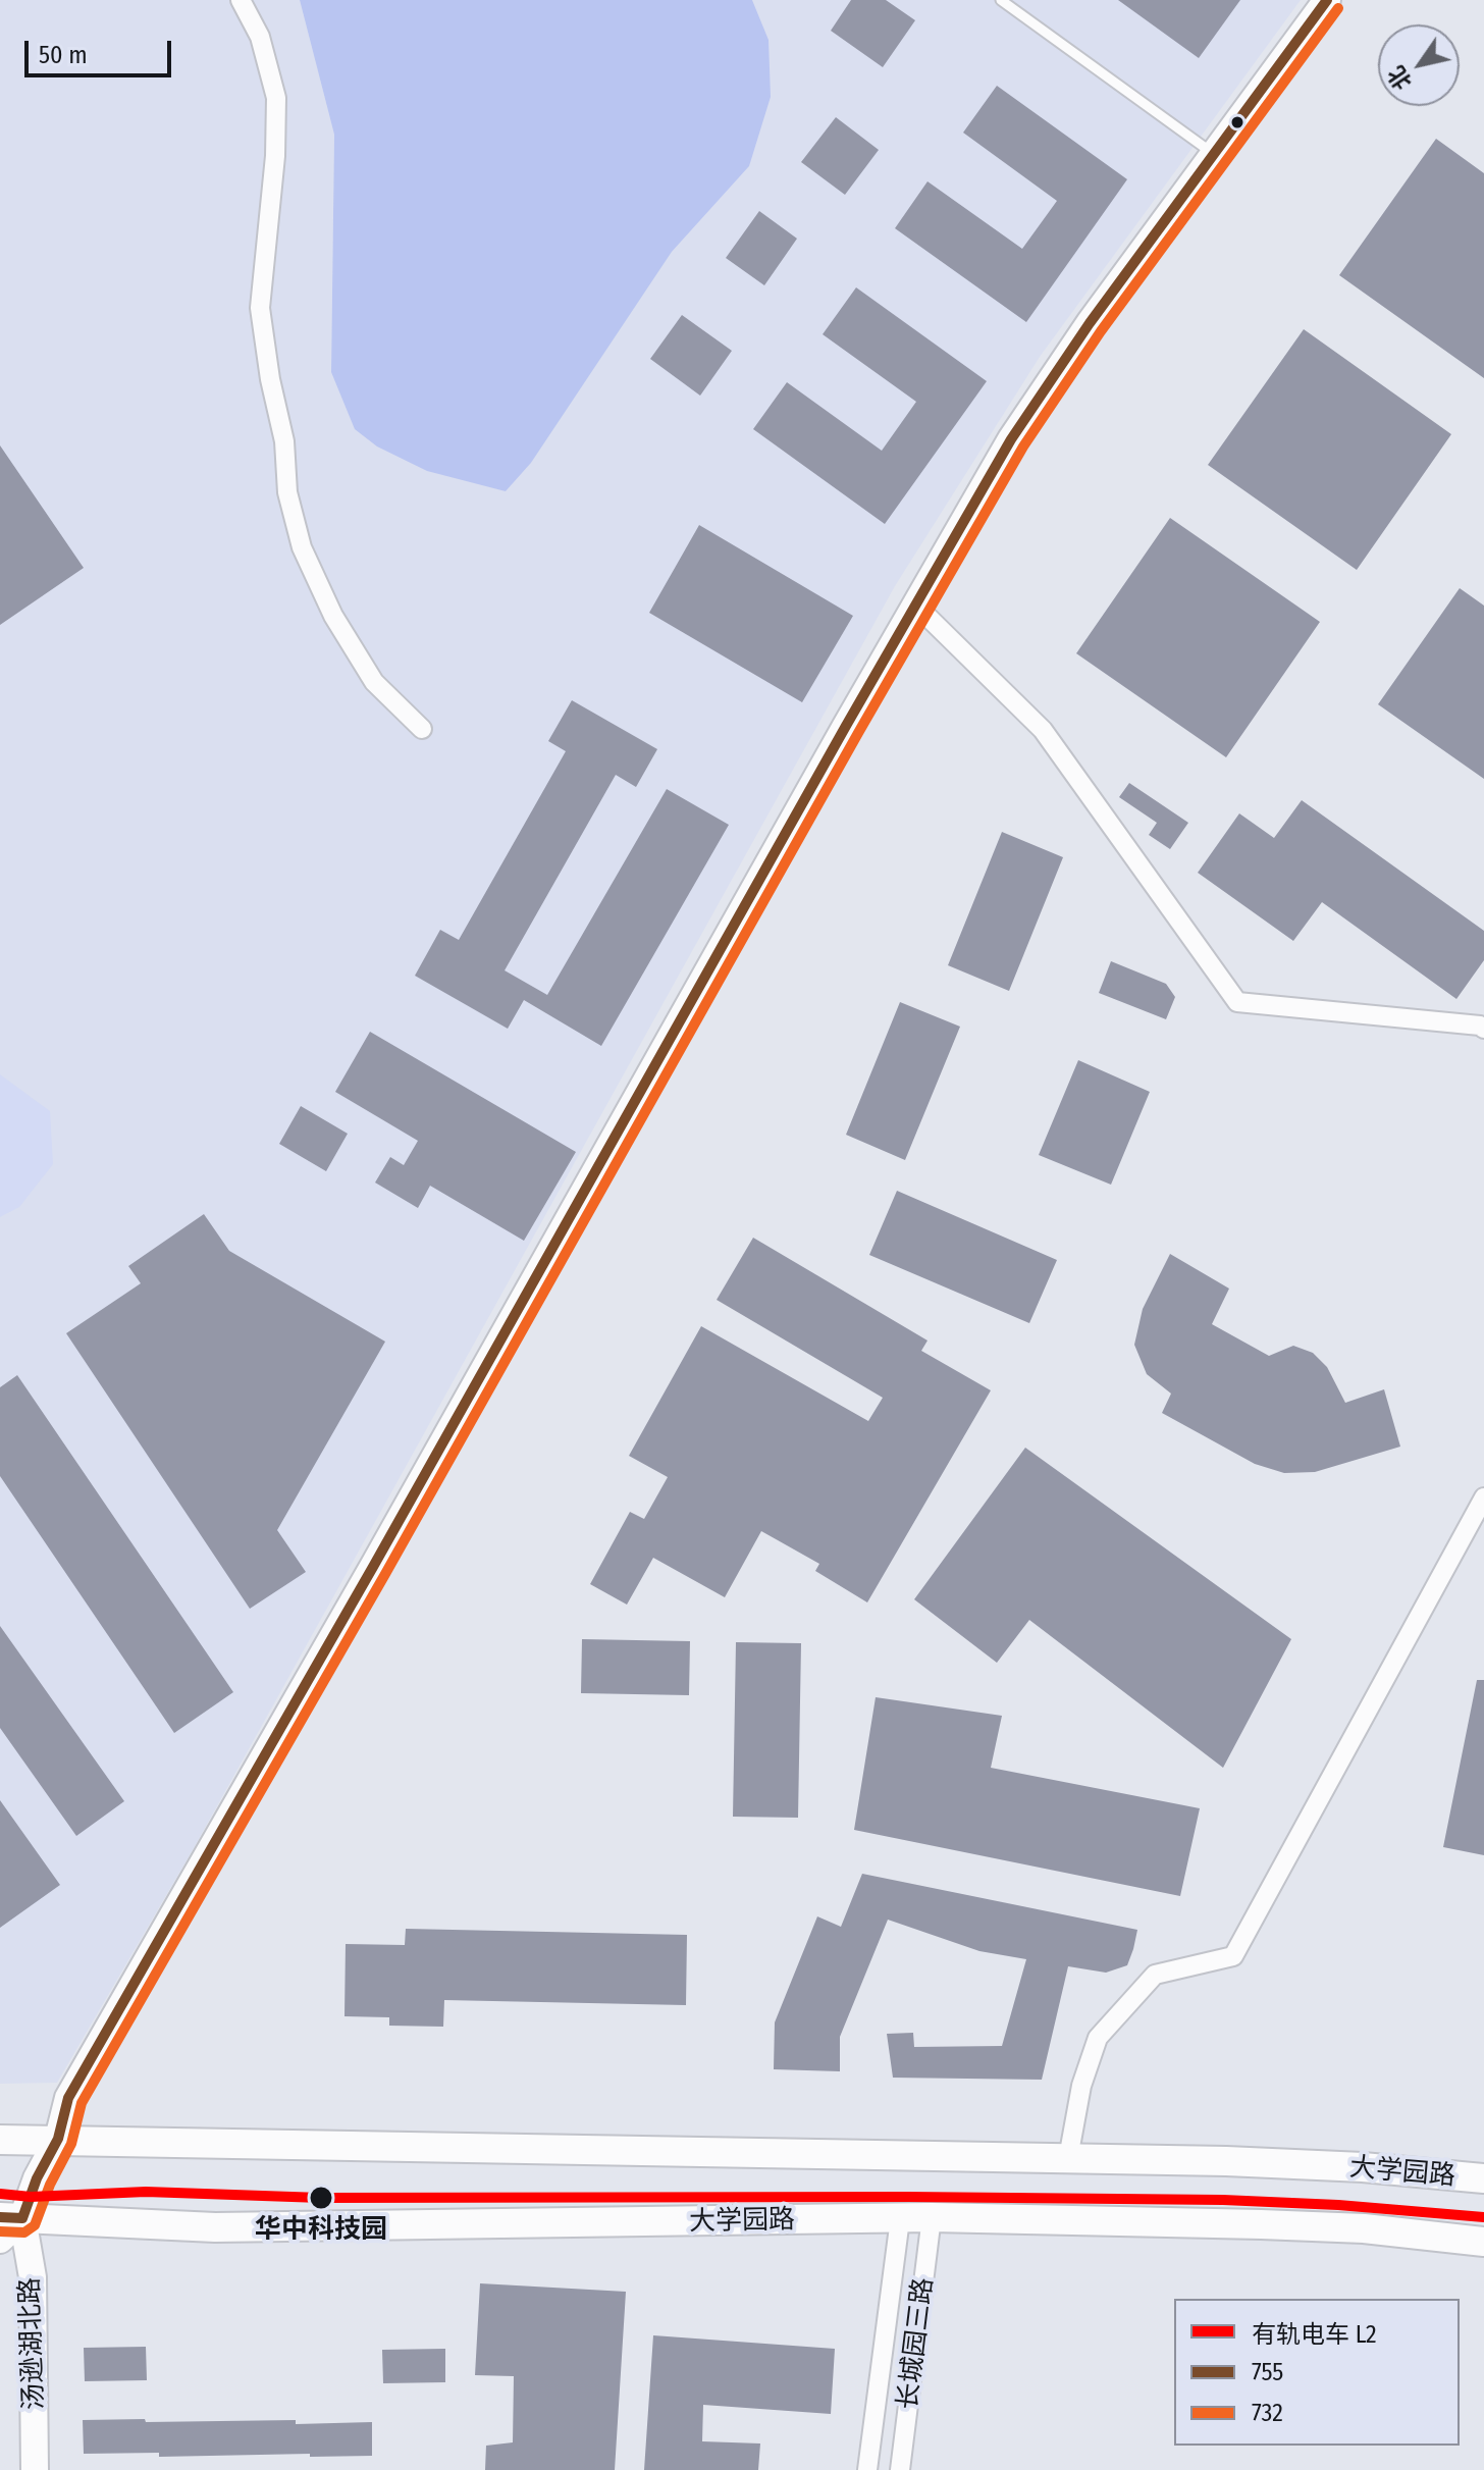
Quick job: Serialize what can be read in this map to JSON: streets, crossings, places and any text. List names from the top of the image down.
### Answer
{
  "streets": {
    "main road": ["大学园路", "汤逊湖北路"],
    "street": ["长城园三路"]
  },
  "crossings": [
    ["大学园路", "汤逊湖北路"],
    ["大学园路", "长城园三路"]
  ],
  "places": ["华中科技园"],
  "lines": ["transit line 755", "transit line 732", "tram line L2"],
  "legend": ["有轨电车 L2", "755", "732"],
  "scale_bar": "50 m",
  "north": "bottom left"
}
